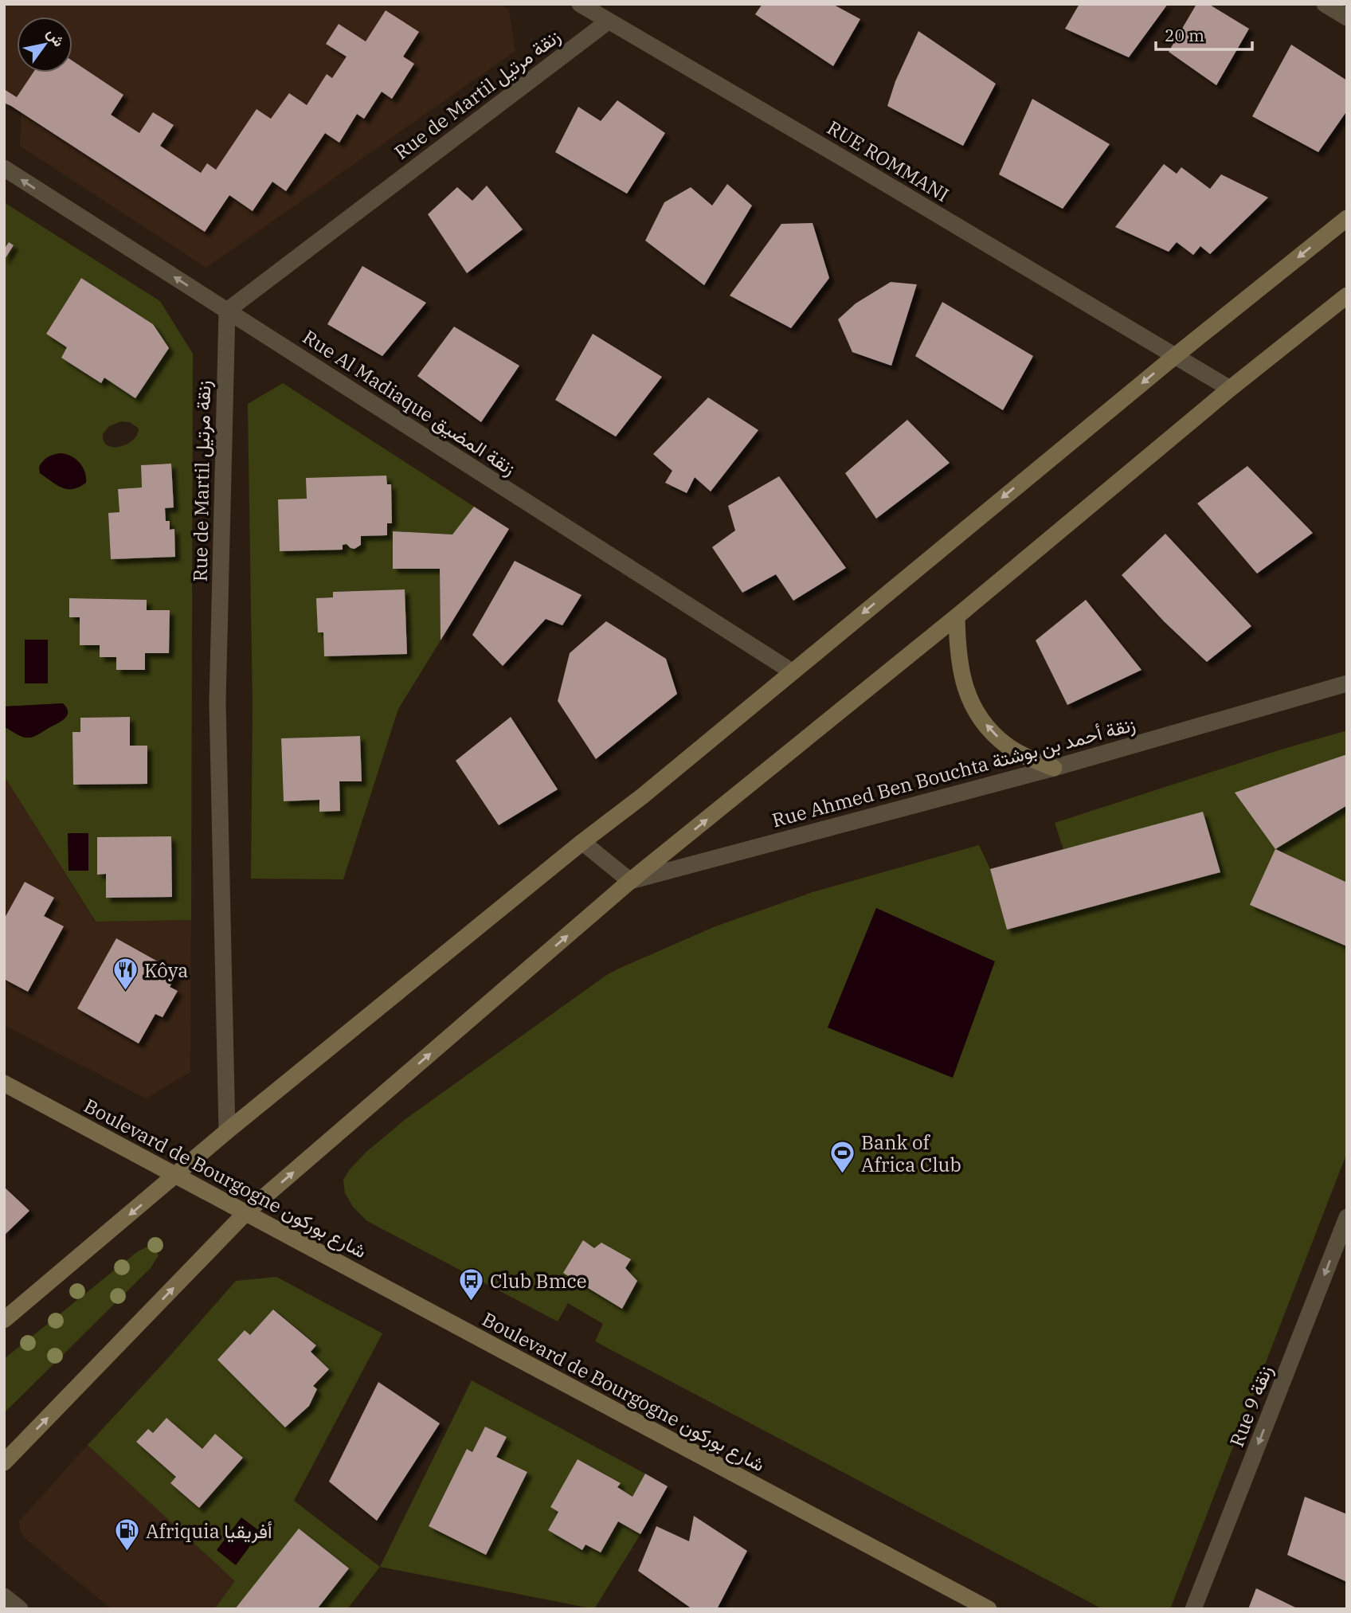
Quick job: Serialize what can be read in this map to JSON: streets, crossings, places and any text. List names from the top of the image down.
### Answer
{
  "streets": {
    "main road": ["Boulevard de Bourgogne شارع بوركون"],
    "street": [
      "Rue de Martil زنقة مرتيل",
      "RUE ROMMANI",
      "Rue Al Madiaque زنقة المضيق",
      "Rue Ahmed Ben Bouchta زنقة أحمد بن بوشتة",
      "Rue 9 زنقة"
    ]
  },
  "crossings": [
    ["Rue de Martil زنقة مرتيل", "RUE ROMMANI"],
    ["Rue de Martil زنقة مرتيل", "Rue Al Madiaque زنقة المضيق"]
  ],
  "one_way": ["Rue 9 زنقة"],
  "places": {
    "restaurant": ["Kôya"],
    "sports": ["Bank of Africa Club"],
    "bus stop": ["Club Bmce"],
    "fuel station": ["Afriquia أفريقيا"]
  },
  "scale_bar": "20 m",
  "north": "top right"
}
